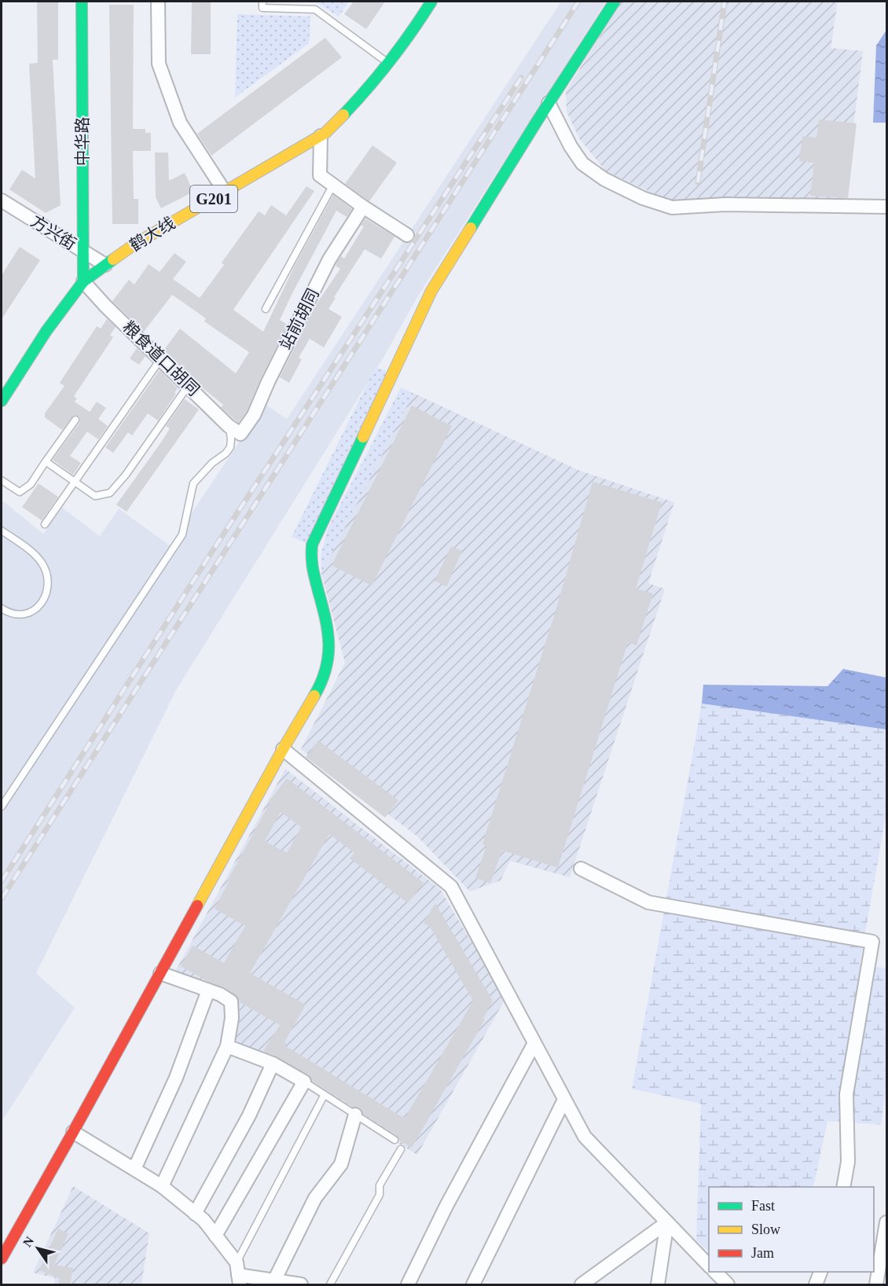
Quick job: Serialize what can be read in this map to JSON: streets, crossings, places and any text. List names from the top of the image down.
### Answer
{
  "streets": {
    "main road": ["中华路", "G201", "鹤大线"],
    "street": ["方兴街", "站前胡同", "粮食道口胡同"]
  },
  "crossings": [
    ["中华路", "方兴街"],
    ["中华路", "鹤大线"],
    ["中华路", "粮食道口胡同"],
    ["方兴街", "鹤大线"],
    ["鹤大线", "粮食道口胡同"],
    ["站前胡同", "粮食道口胡同"]
  ],
  "legend": ["Fast", "Slow", "Jam"],
  "north": "top left"
}
